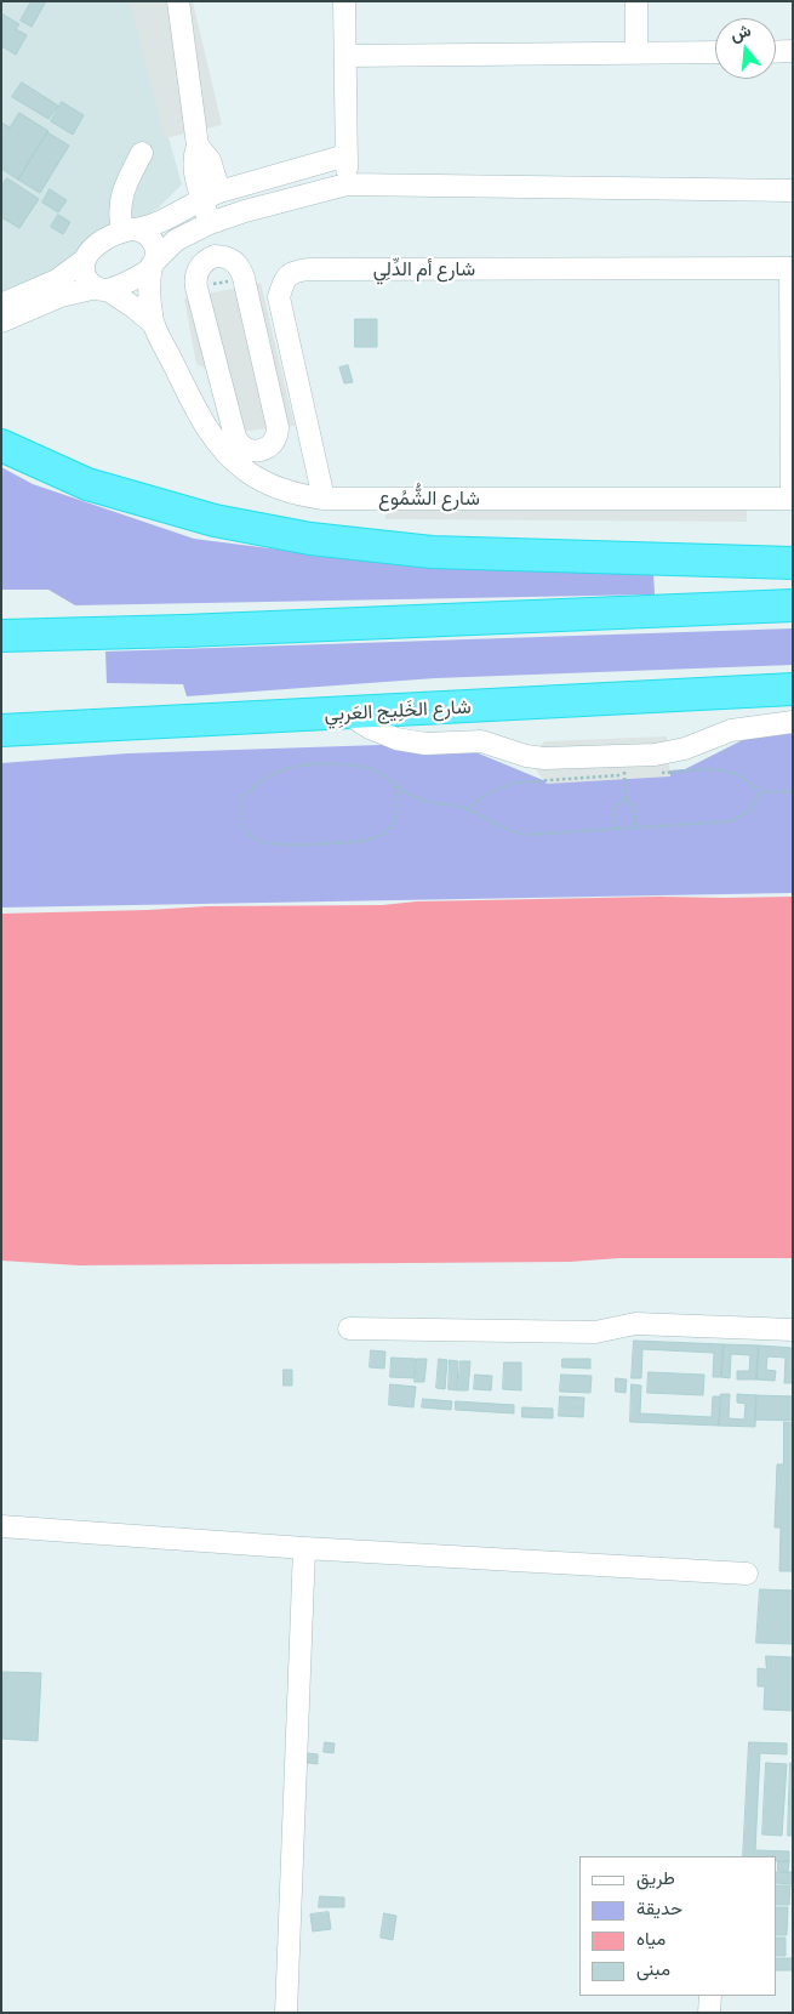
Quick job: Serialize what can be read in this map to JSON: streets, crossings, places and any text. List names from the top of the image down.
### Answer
{
  "streets": {
    "highway": ["شارع الخَلِيج العَربِي"],
    "street": ["شارع أم الدِّلِي", "شارع الشُّمُوع"]
  },
  "crossings": [
    ["شارع أم الدِّلِي", "شارع الشُّمُوع"]
  ],
  "legend": [
    "طريق",
    "حديقة",
    "مياه",
    "مبنى"
  ],
  "north": "top"
}
